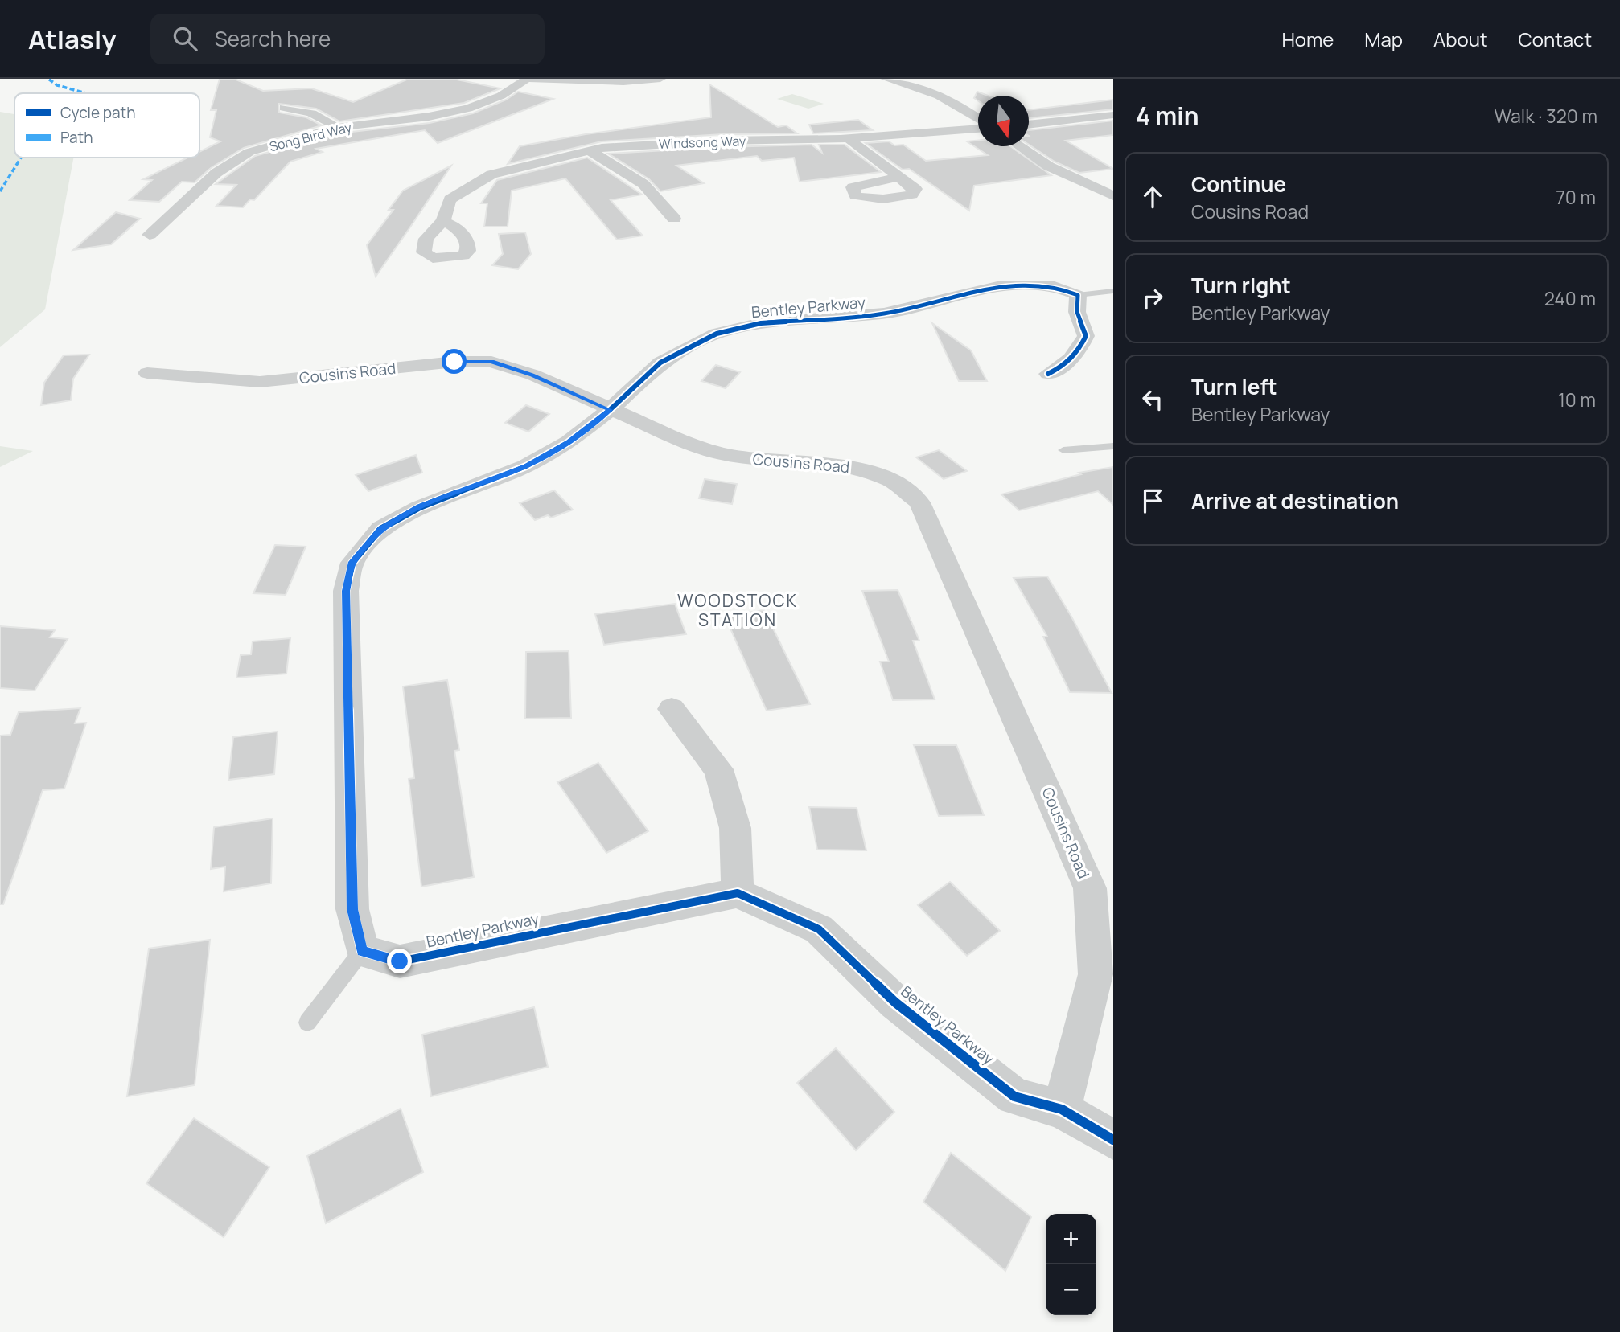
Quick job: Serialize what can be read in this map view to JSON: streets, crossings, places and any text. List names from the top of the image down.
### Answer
{
  "streets": {
    "street": [
      "Song Bird Way",
      "Windsong Way",
      "Bentley Parkway",
      "Cousins Road"
    ]
  },
  "crossings": [
    ["Bentley Parkway", "Cousins Road"]
  ],
  "districts": ["WOODSTOCK STATION"],
  "legend": ["Cycle path", "Path"],
  "north": "bottom",
  "page": {
    "header": "Atlasly",
    "search": "Search here",
    "nav": [
      "Home",
      "Map",
      "About",
      "Contact"
    ],
    "heading": ["4 min", "Walk · 320 m"],
    "list": [
      ["Continue", "Cousins Road", "70 m"],
      ["Turn right", "Bentley Parkway", "240 m"],
      ["Turn left", "Bentley Parkway", "10 m"],
      "Arrive at destination"
    ],
    "map_buttons": ["+", "−"]
  }
}
